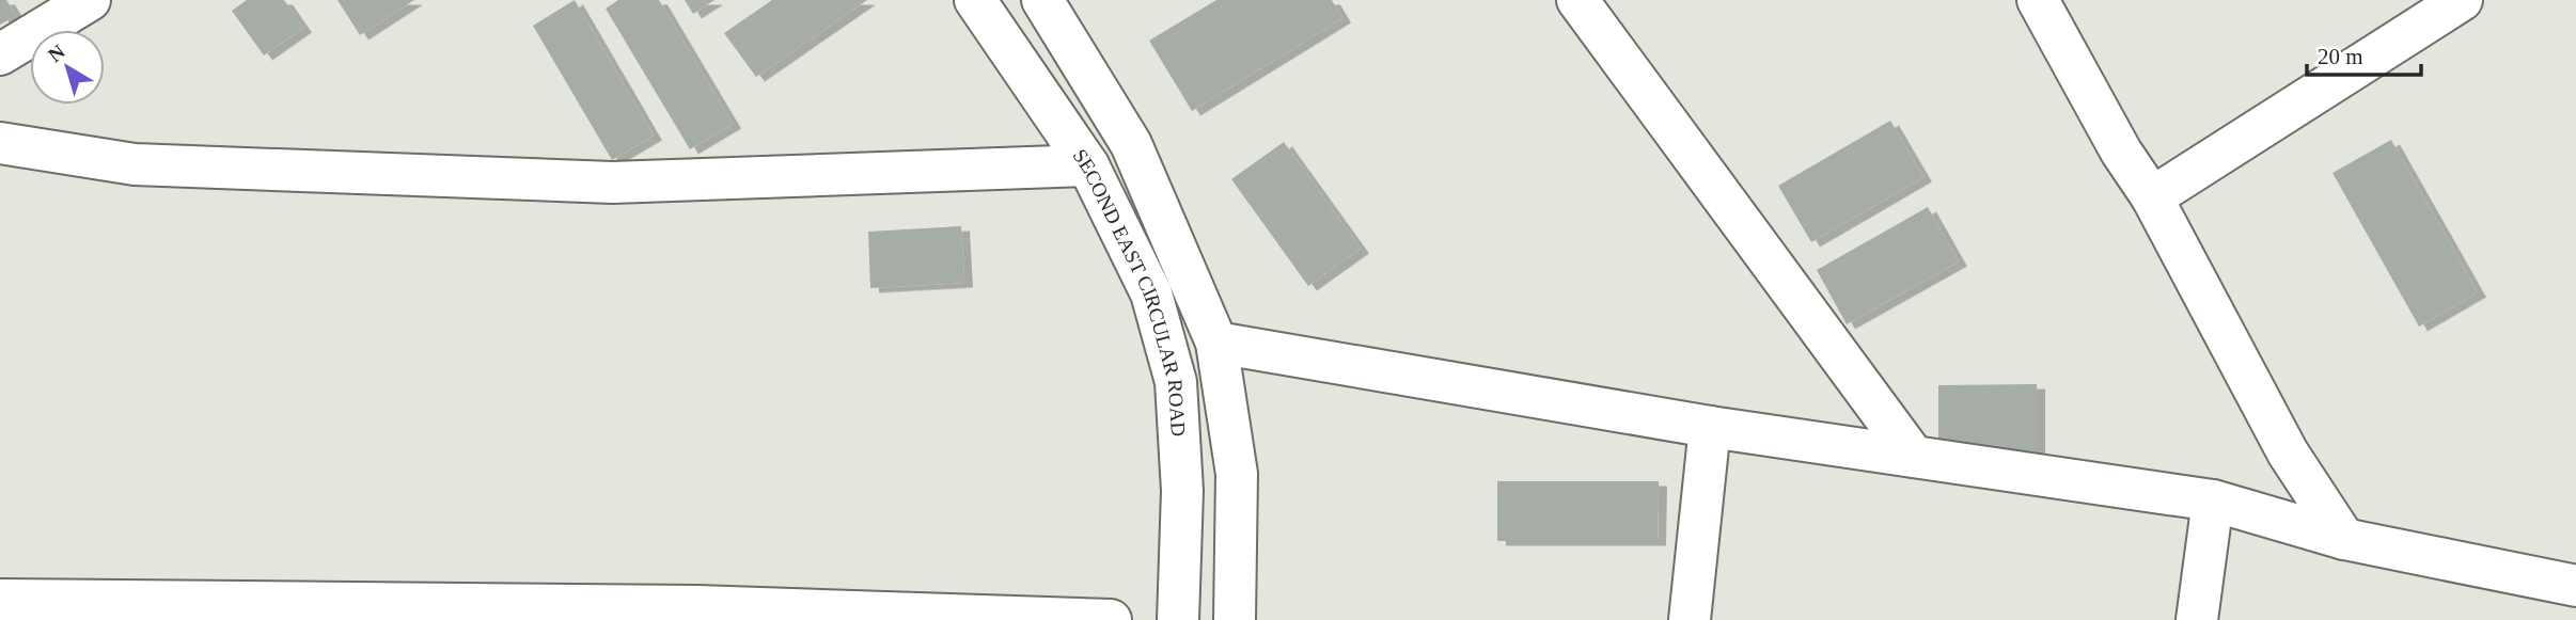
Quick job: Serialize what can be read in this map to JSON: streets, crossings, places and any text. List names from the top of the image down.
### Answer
{
  "streets": {
    "street": ["SECOND EAST CIRCULAR ROAD"]
  },
  "scale_bar": "20 m",
  "north": "top left"
}
